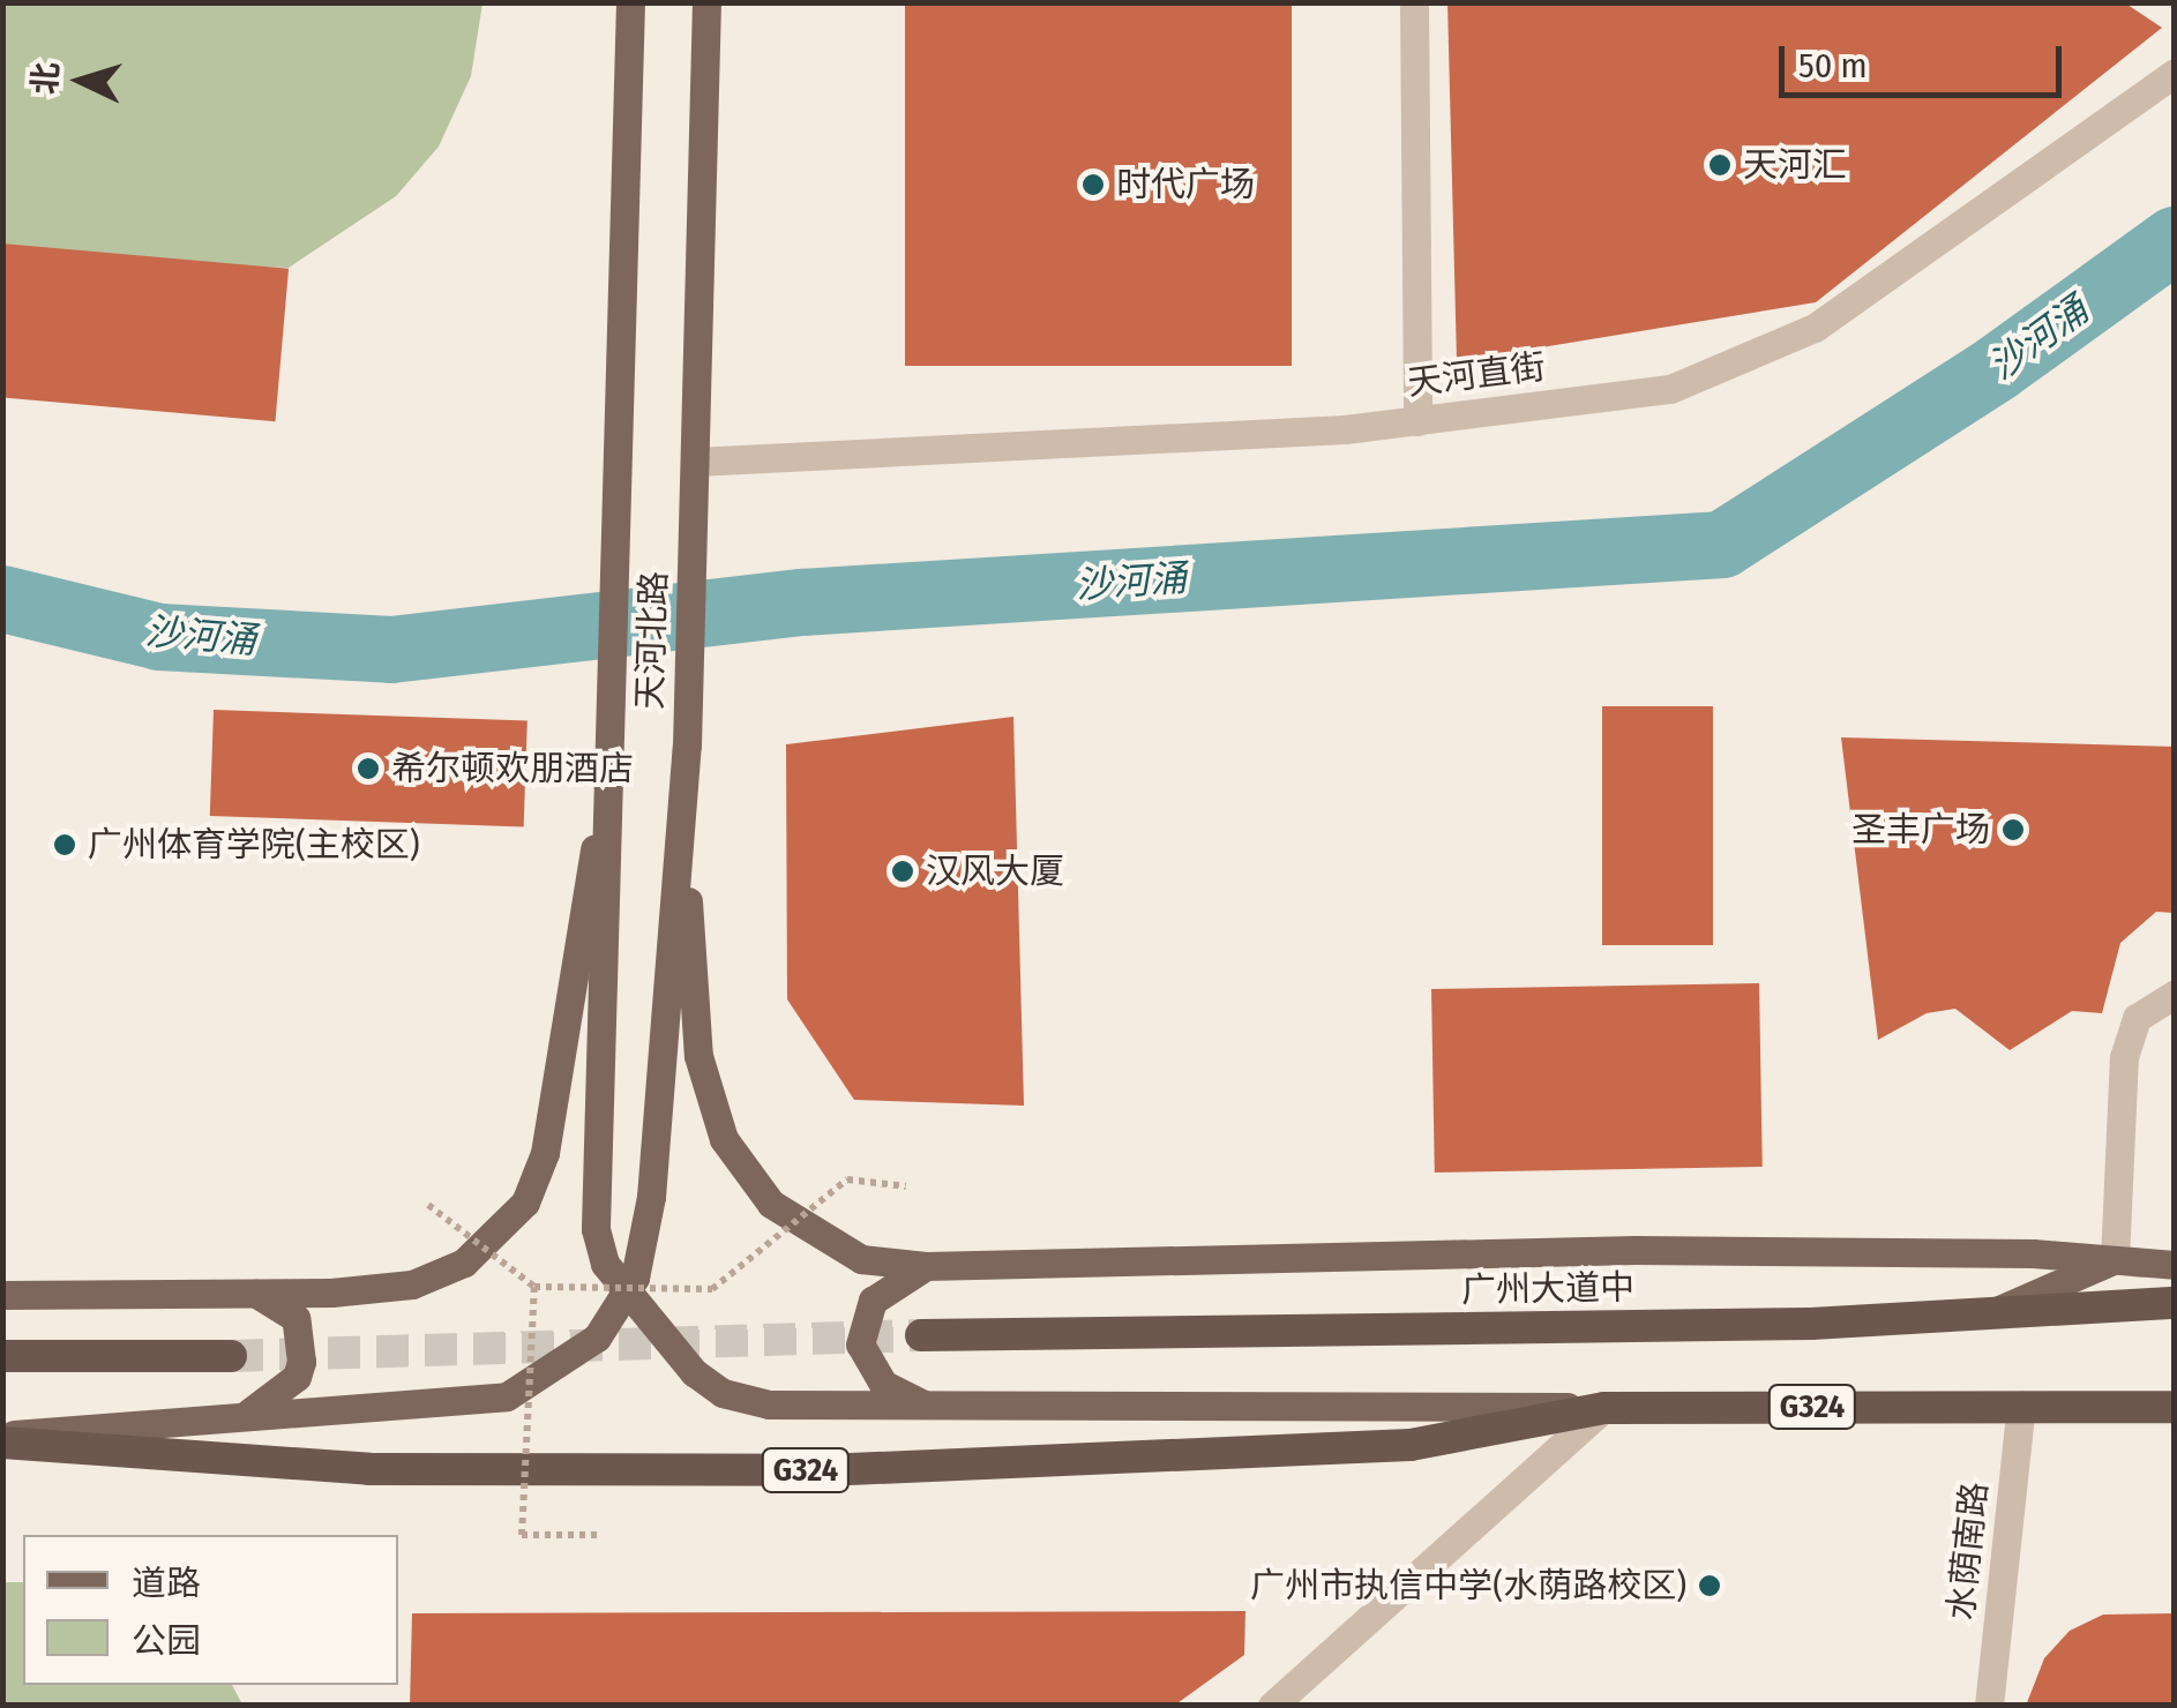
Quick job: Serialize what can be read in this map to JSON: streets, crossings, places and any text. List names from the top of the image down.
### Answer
{
  "streets": {
    "highway": ["广州大道中", "G324"],
    "main road": ["天河北路"],
    "street": ["天河直街", "水荫南路"]
  },
  "crossings": [
    ["天河直街", "天河北路"],
    ["G324", "水荫南路"]
  ],
  "water": ["沙河涌"],
  "places": [
    "天河汇",
    "时代广场",
    "希尔顿欢朋酒店",
    "圣丰广场",
    "广州体育学院(主校区)",
    "汉风大厦",
    "广州市执信中学(水荫路校区)"
  ],
  "legend": ["道路", "公园"],
  "scale_bar": "50 m",
  "north": "left"
}
